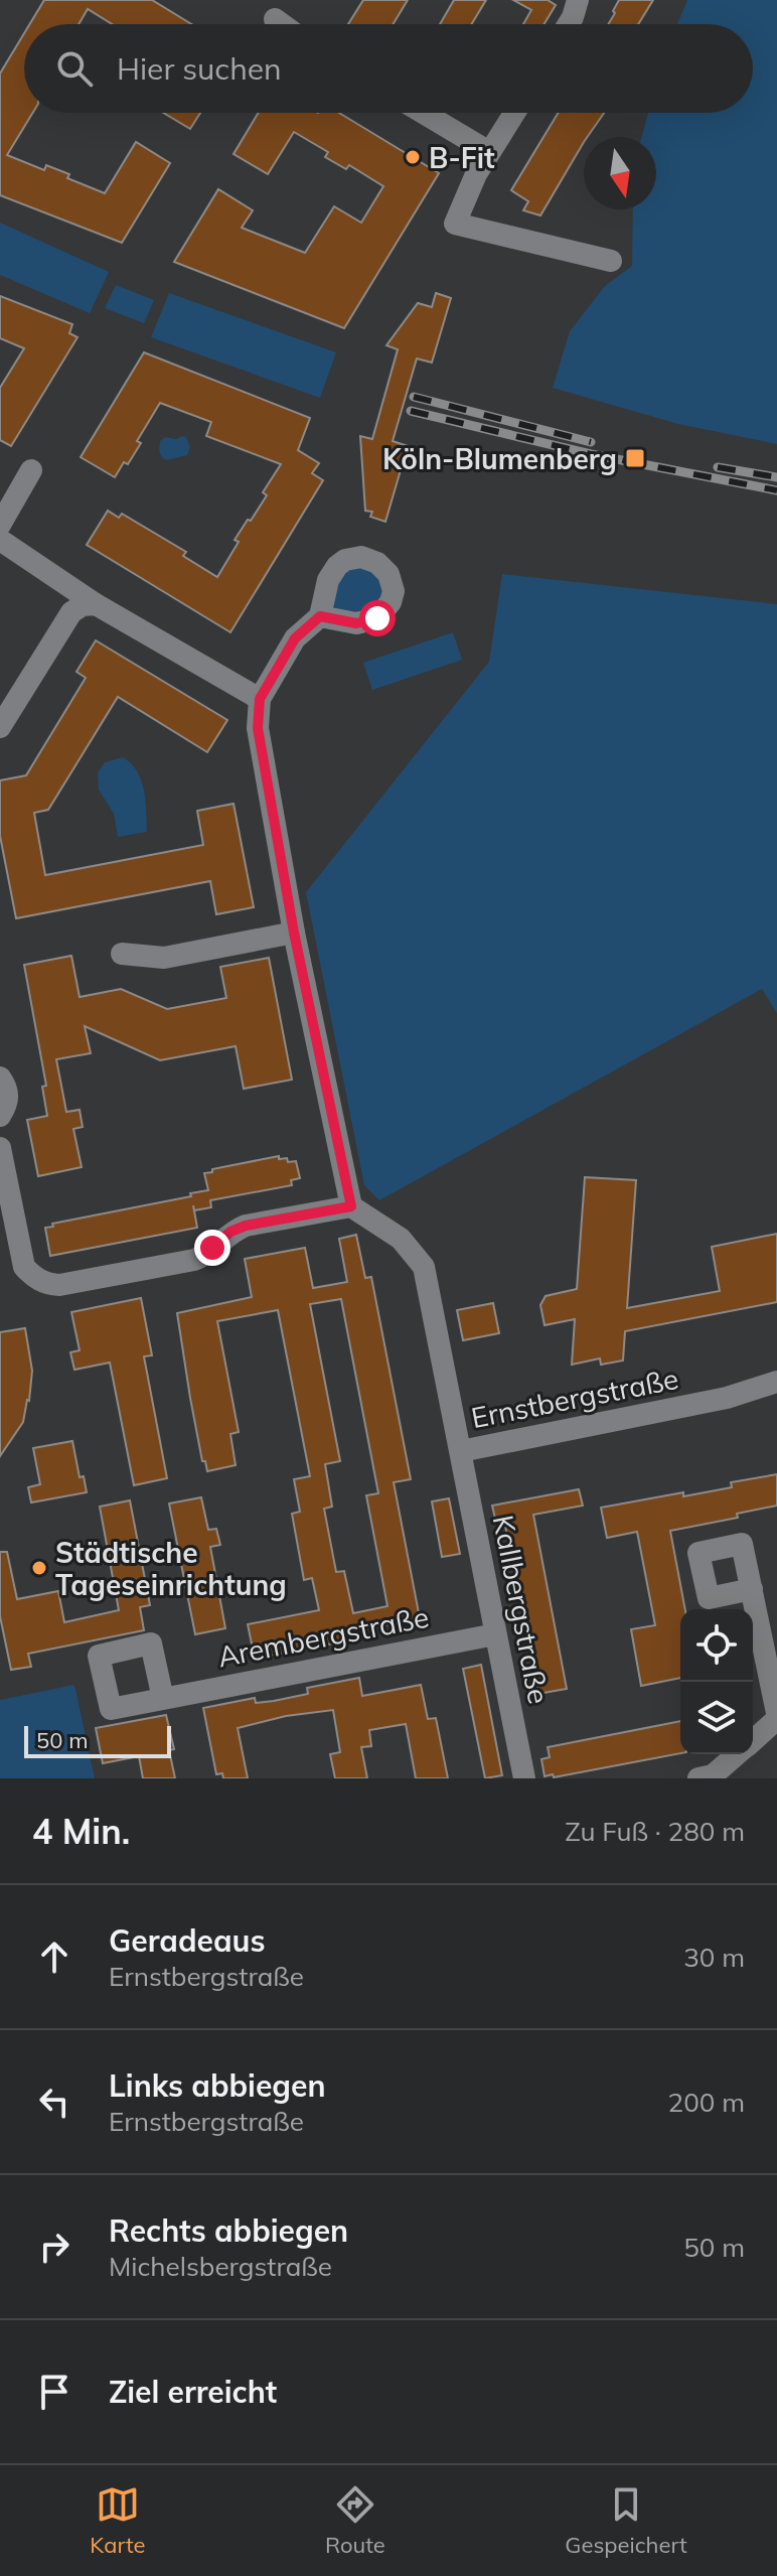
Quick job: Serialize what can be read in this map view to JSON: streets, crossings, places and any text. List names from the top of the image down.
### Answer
{
  "streets": {
    "street": ["Ernstbergstraße", "Kallbergstraße", "Arembergstraße"]
  },
  "crossings": [
    ["Ernstbergstraße", "Kallbergstraße"],
    ["Kallbergstraße", "Arembergstraße"]
  ],
  "places": {
    "other": ["B-Fit", "Städtische Tageseinrichtung"],
    "transit": ["Köln-Blumenberg"]
  },
  "scale_bar": "50 m",
  "north": "bottom",
  "page": {
    "search": "Hier suchen",
    "scale": "50 m",
    "heading": ["4 Min.", "Zu Fuß · 280 m"],
    "list": [
      ["Geradeaus", "Ernstbergstraße", "30 m"],
      ["Links abbiegen", "Ernstbergstraße", "200 m"],
      ["Rechts abbiegen", "Michelsbergstraße", "50 m"],
      "Ziel erreicht"
    ],
    "nav": ["Karte", "Route", "Gespeichert"]
  }
}
